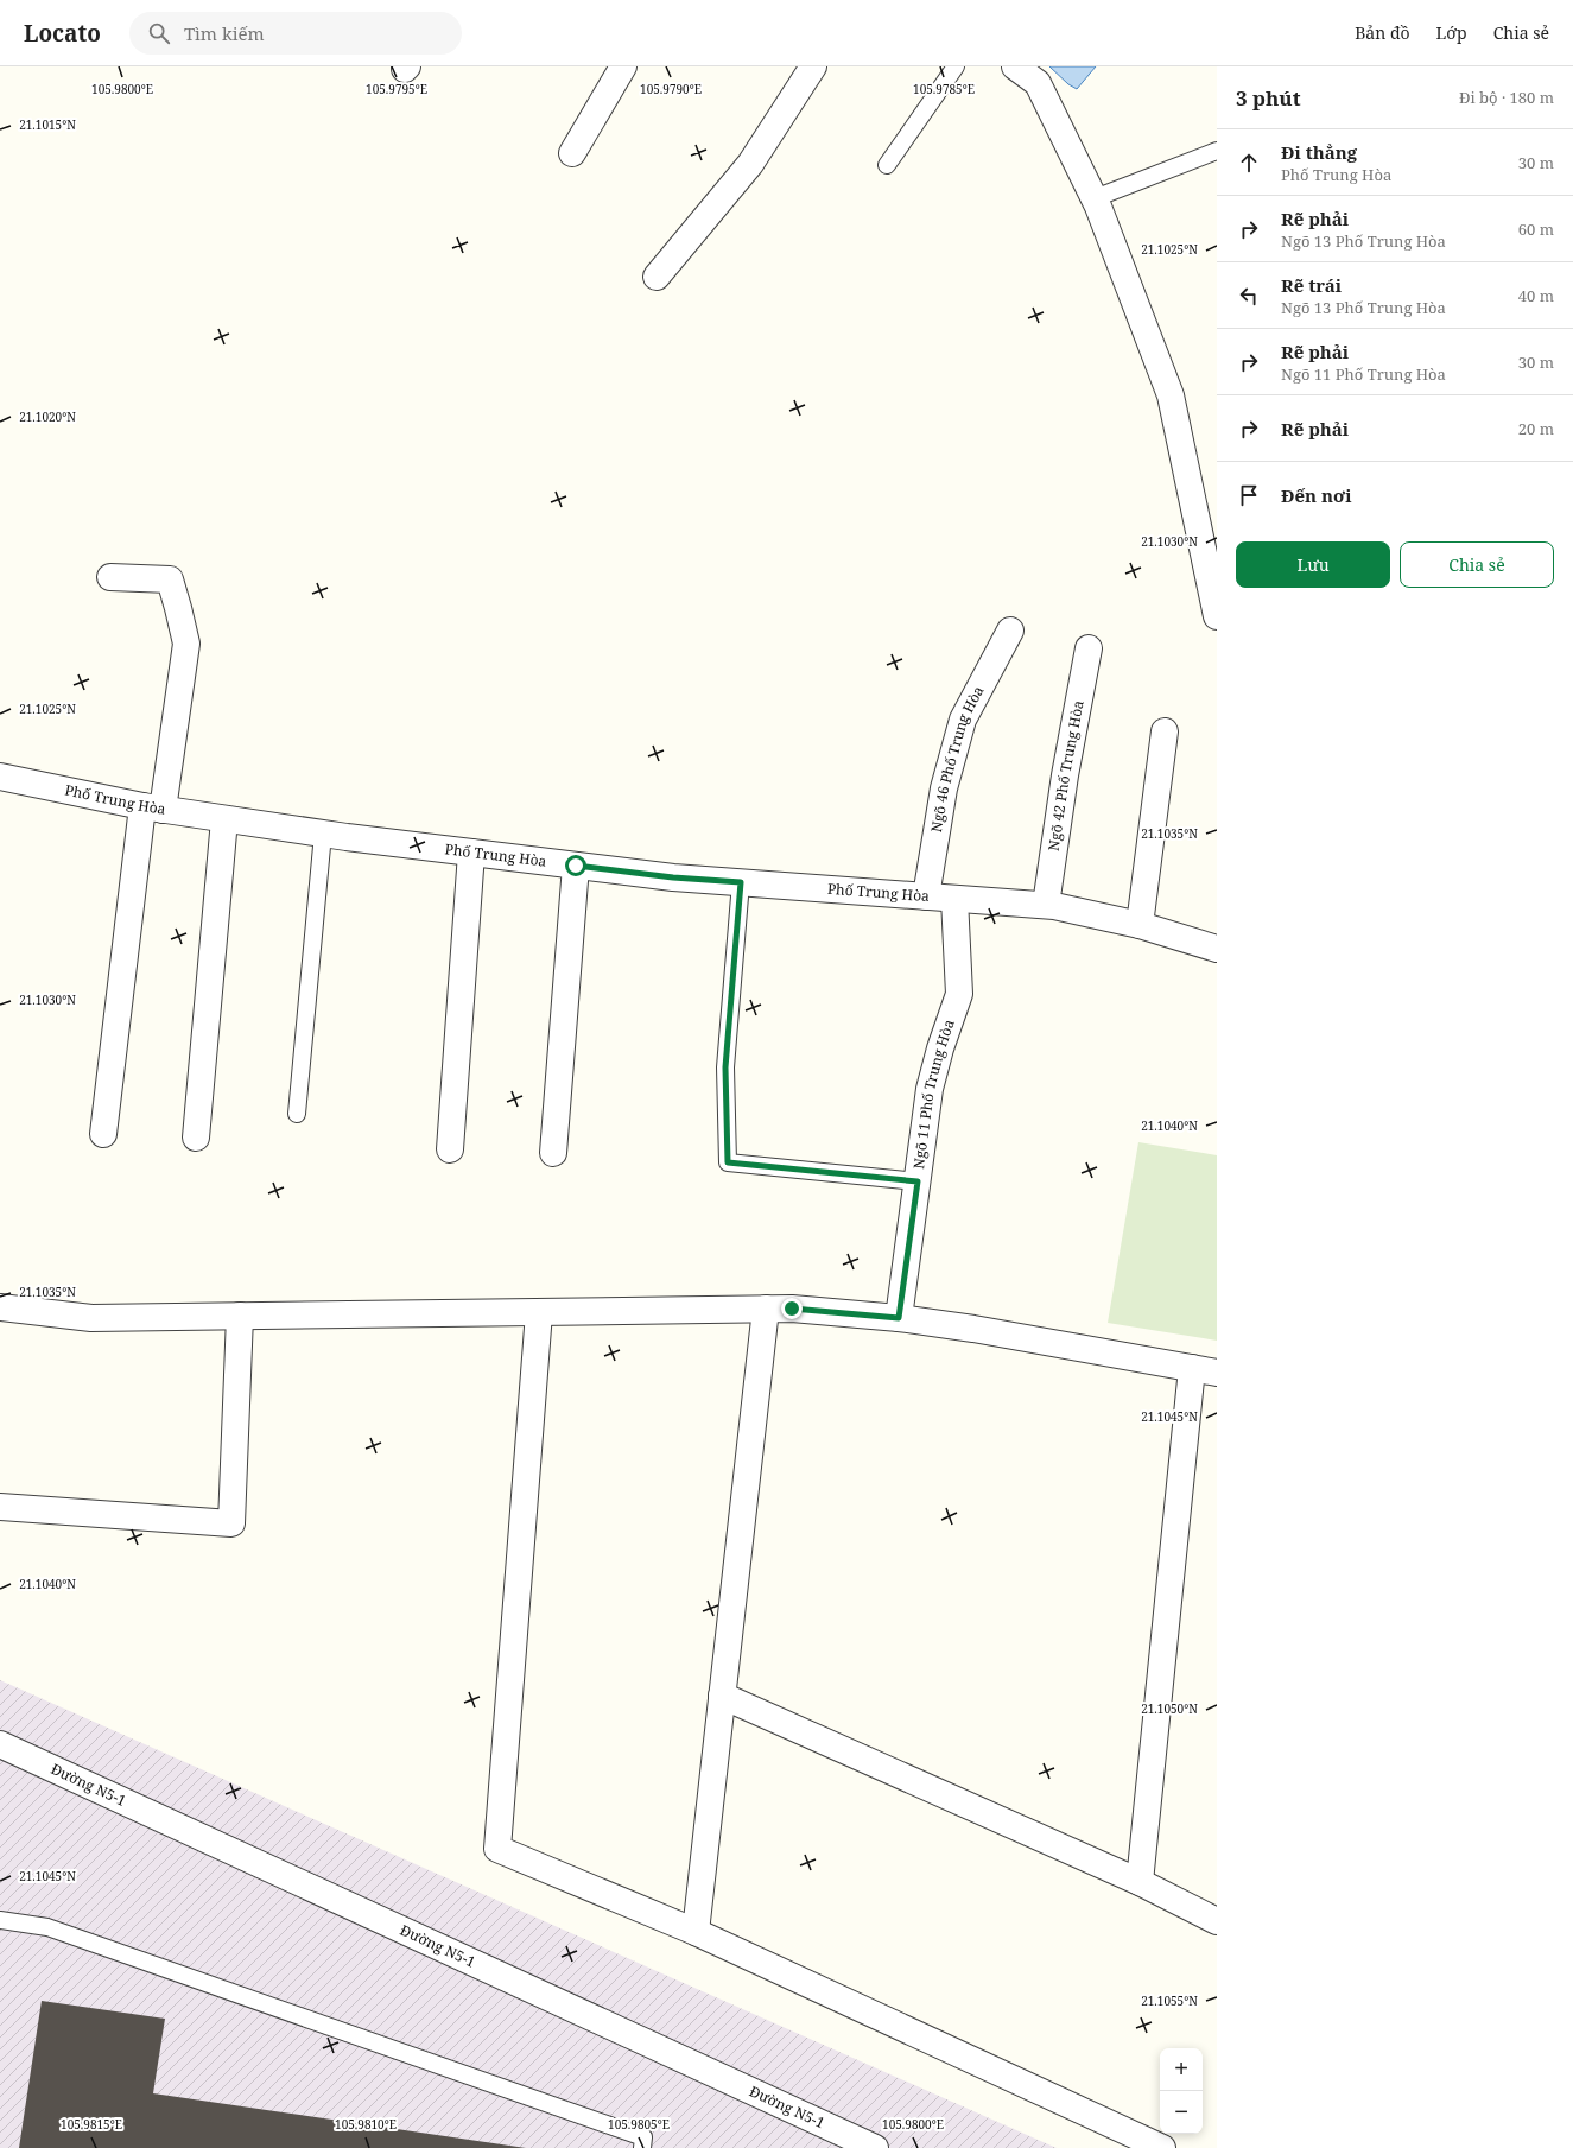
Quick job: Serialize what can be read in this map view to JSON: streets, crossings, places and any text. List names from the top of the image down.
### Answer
{
  "streets": {
    "street": [
      "Ngõ 46 Phố Trung Hòa",
      "Ngõ 42 Phố Trung Hòa",
      "Phố Trung Hòa",
      "Ngõ 11 Phố Trung Hòa",
      "Đường N5-1"
    ]
  },
  "crossings": [
    ["Ngõ 46 Phố Trung Hòa", "Phố Trung Hòa"],
    ["Ngõ 42 Phố Trung Hòa", "Phố Trung Hòa"],
    ["Phố Trung Hòa", "Ngõ 11 Phố Trung Hòa"]
  ],
  "page": {
    "header": "Locato",
    "search": "Tìm kiếm",
    "nav": ["Bản đồ", "Lớp", "Chia sẻ"],
    "heading": ["3 phút", "Đi bộ · 180 m"],
    "list": [
      ["Đi thẳng", "Phố Trung Hòa", "30 m"],
      ["Rẽ phải", "Ngõ 13 Phố Trung Hòa", "60 m"],
      ["Rẽ trái", "Ngõ 13 Phố Trung Hòa", "40 m"],
      ["Rẽ phải", "Ngõ 11 Phố Trung Hòa", "30 m"],
      ["Rẽ phải", "20 m"],
      "Đến nơi"
    ],
    "buttons": ["Lưu", "Chia sẻ"],
    "map_buttons": ["+", "−"]
  },
  "coordinates": [
    "105.9800°E",
    "105.9795°E",
    "105.9790°E",
    "105.9785°E",
    "21.1015°N",
    "21.1025°N",
    "21.1020°N",
    "21.1030°N",
    "21.1035°N",
    "21.1040°N",
    "21.1045°N",
    "21.1050°N",
    "21.1055°N",
    "105.9815°E",
    "105.9810°E",
    "105.9805°E"
  ]
}
